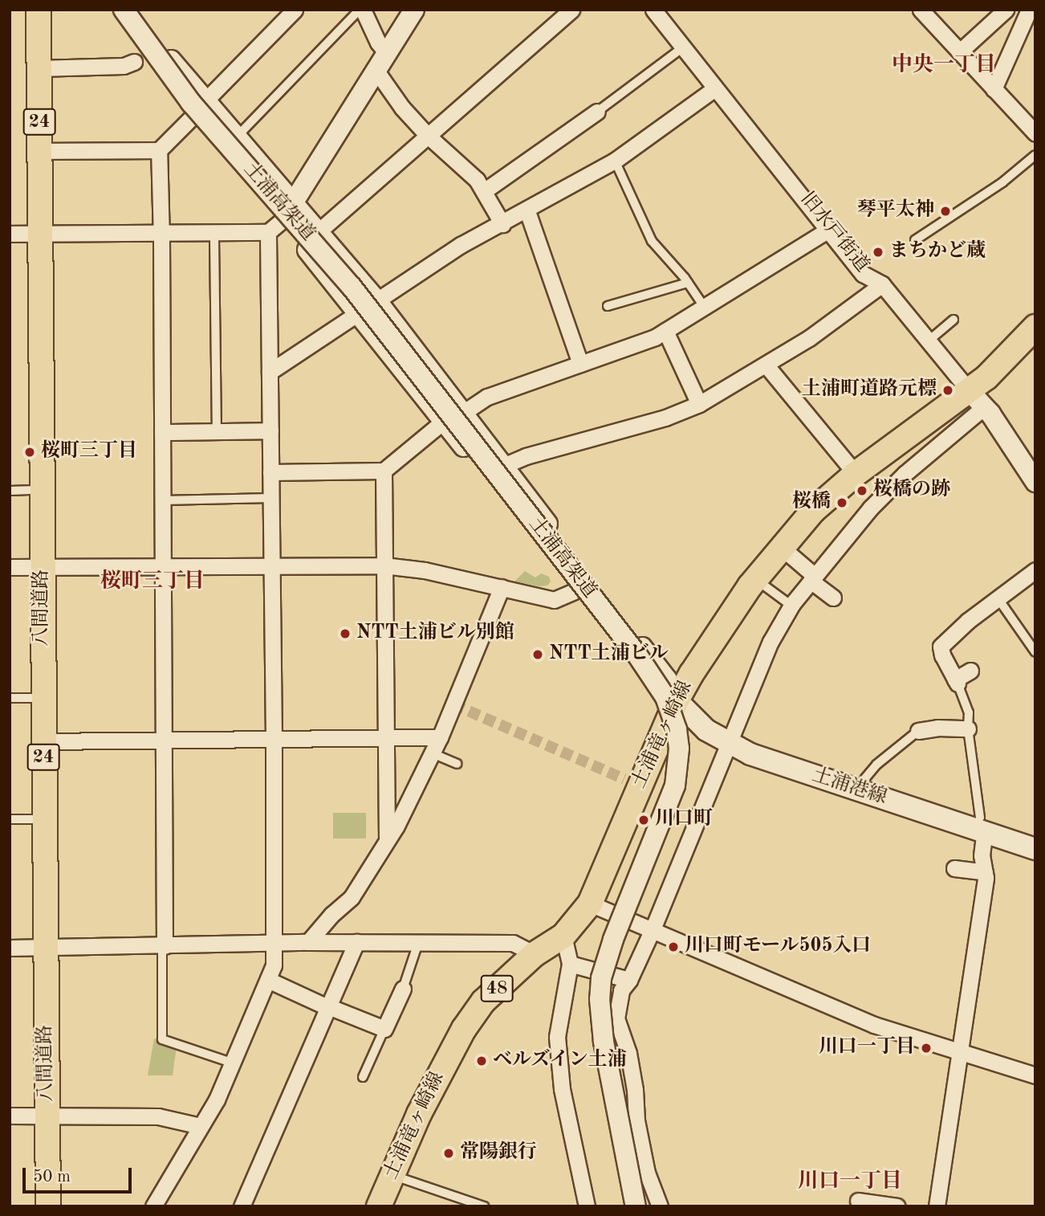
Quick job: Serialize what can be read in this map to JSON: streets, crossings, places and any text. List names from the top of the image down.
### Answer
{
  "streets": {
    "main road": [
      "24",
      "八間道路",
      "土浦竜ヶ崎線",
      "土浦港線",
      "48"
    ],
    "street": ["土浦高架道", "旧水戸街道"]
  },
  "crossings": [
    ["旧水戸街道", "土浦竜ヶ崎線"],
    ["土浦竜ヶ崎線", "土浦港線"]
  ],
  "districts": ["中央一丁目", "桜町三丁目", "川口一丁目"],
  "places": [
    "琴平太神",
    "まちかど蔵",
    "土浦町道路元標",
    "桜町三丁目",
    "桜橋の跡",
    "桜橋",
    "NTT土浦ビル別館",
    "NTT土浦ビル",
    "川口町",
    "川口町モール505入口",
    "川口一丁目",
    "ベルズイン土浦",
    "常陽銀行"
  ],
  "scale_bar": "50 m"
}
